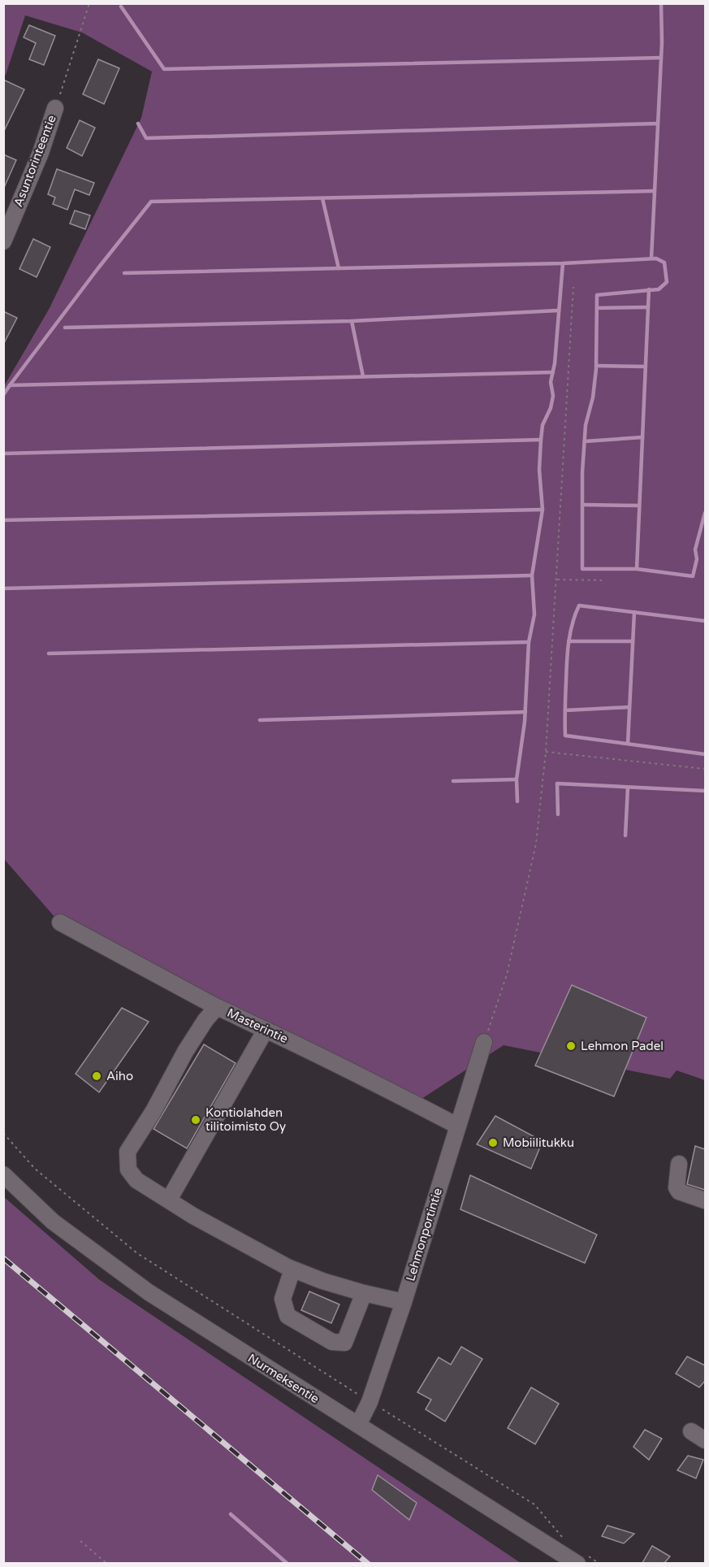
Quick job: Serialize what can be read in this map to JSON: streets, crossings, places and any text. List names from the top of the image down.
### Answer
{
  "streets": {
    "street": [
      "Asuntorinteentie",
      "Masterintie",
      "Lehmonportintie",
      "Nurmeksentie"
    ]
  },
  "crossings": [
    ["Masterintie", "Lehmonportintie"],
    ["Lehmonportintie", "Nurmeksentie"]
  ],
  "places": [
    "Lehmon Padel",
    "Aiho",
    "Kontiolahden tilitoimisto Oy",
    "Mobiilitukku"
  ]
}
